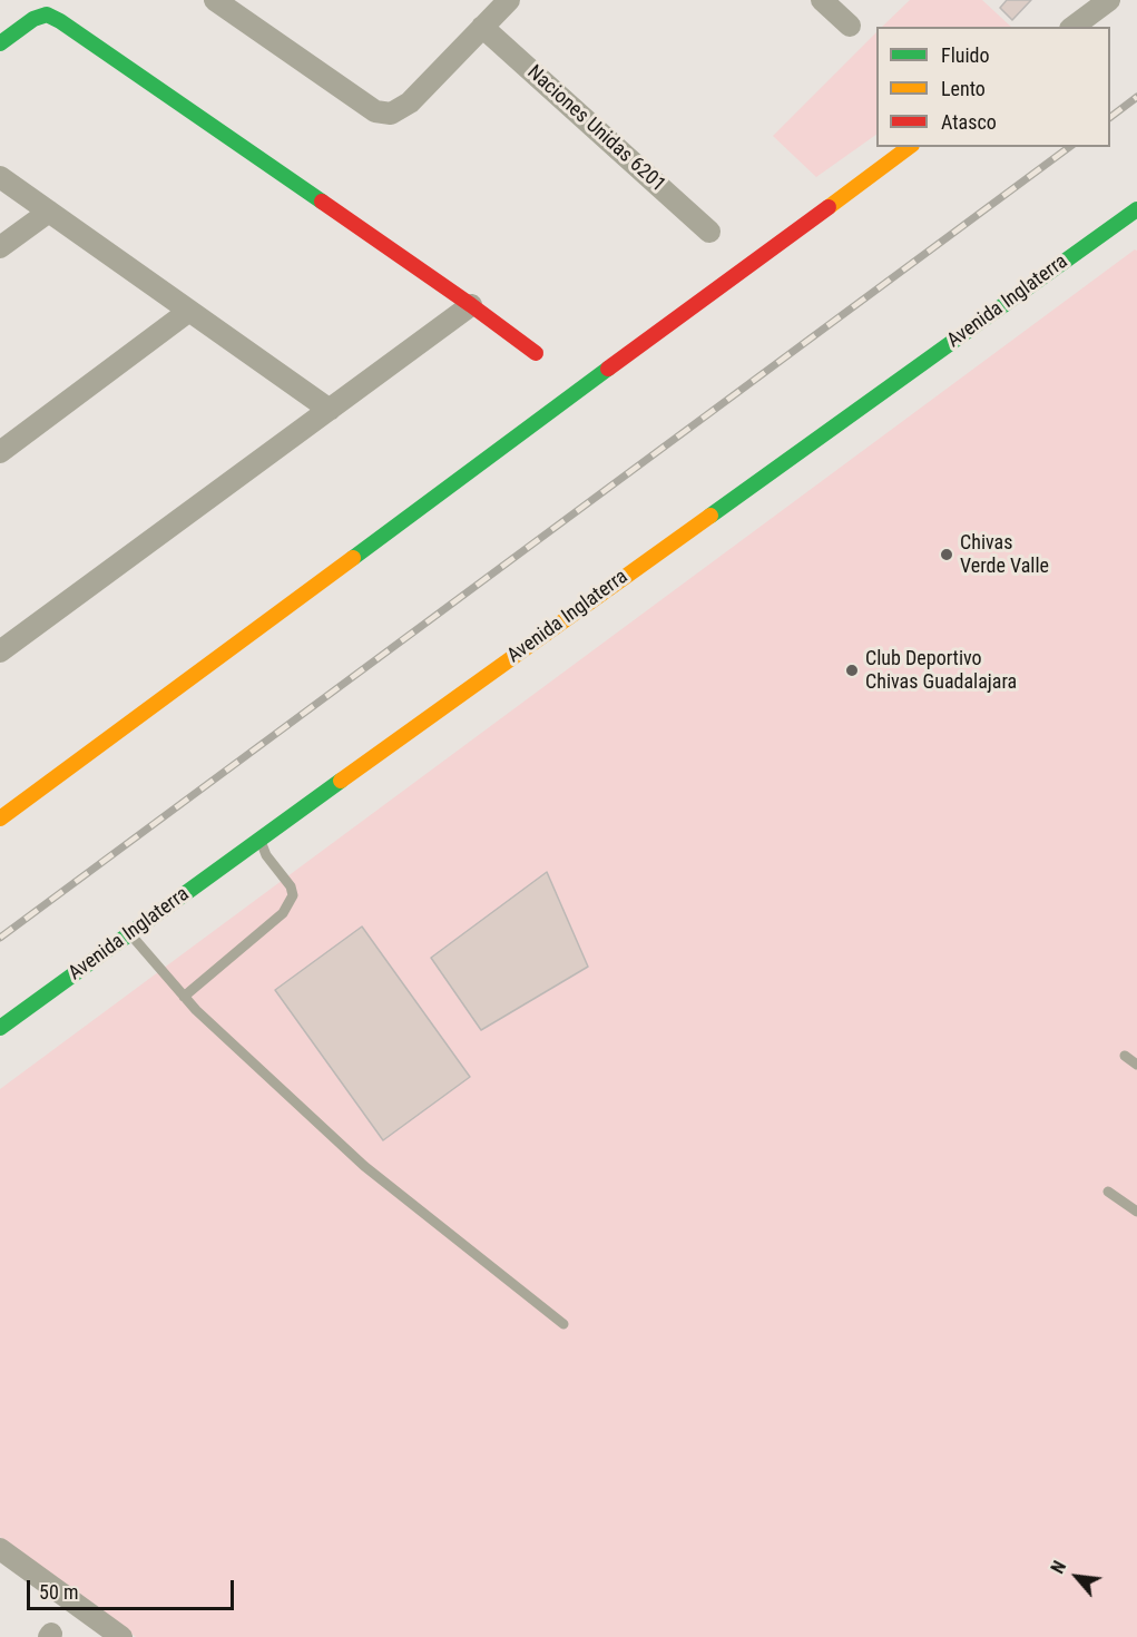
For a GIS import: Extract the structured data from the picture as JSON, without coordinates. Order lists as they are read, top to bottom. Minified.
{"streets":{"street":["Naciones Unidas 6201","Avenida Inglaterra"]},"places":["Chivas Verde Valle","Club Deportivo Chivas Guadalajara"],"legend":["Fluido","Lento","Atasco"],"scale_bar":"50 m","north":"top left"}
